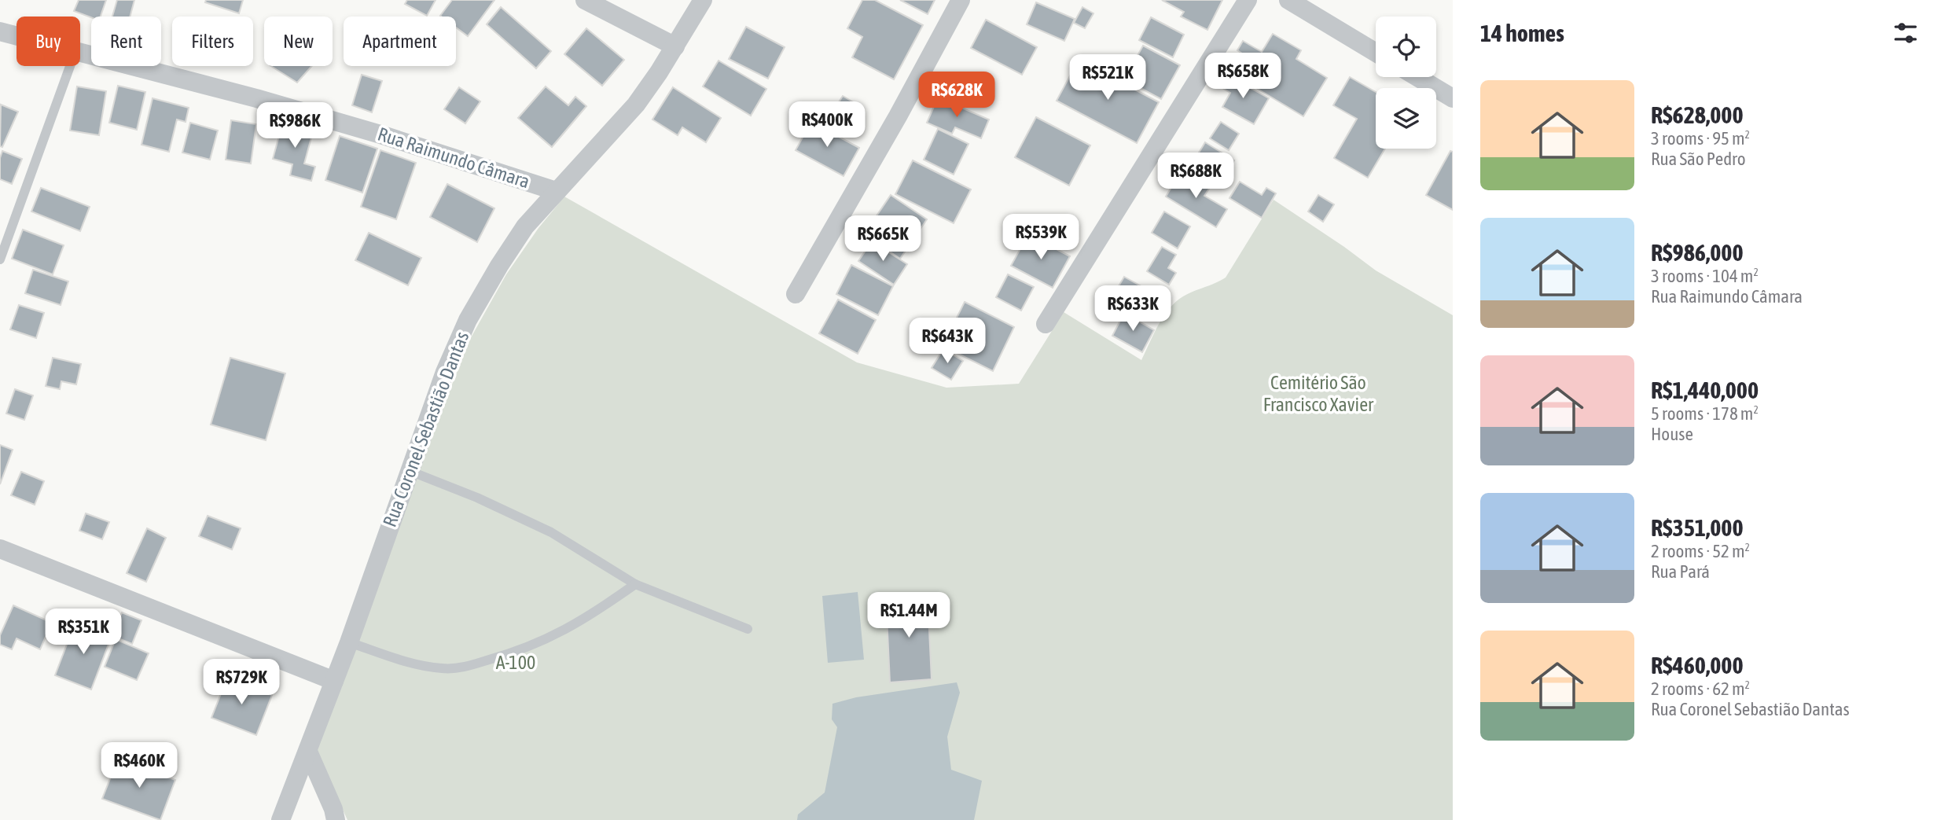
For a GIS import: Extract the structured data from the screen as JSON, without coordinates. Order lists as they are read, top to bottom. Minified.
{"streets":{"street":["Rua Raimundo Câmara","Rua Coronel Sebastião Dantas"]},"crossings":[["Rua Raimundo Câmara","Rua Coronel Sebastião Dantas"]],"parks":["Cemitério São Francisco Xavier","A-100"],"page":{"heading":"14 homes","chip":["Buy","Rent","Filters","New","Apartment"],"price":["R$658K","R$521K","R$628K","R$400K","R$986K","R$688K","R$539K","R$665K","R$633K","R$643K","R$1.44M","R$351K","R$729K","R$460K"],"list":[{"name":"R$628,000","note":"3 rooms · 95 m² · Rua São Pedro"},{"name":"R$986,000","note":"3 rooms · 104 m² · Rua Raimundo Câmara"},{"name":"R$1,440,000","note":"5 rooms · 178 m² · House"},{"name":"R$351,000","note":"2 rooms · 52 m² · Rua Pará"},{"name":"R$460,000","note":"2 rooms · 62 m² · Rua Coronel Sebastião Dantas"}]}}
